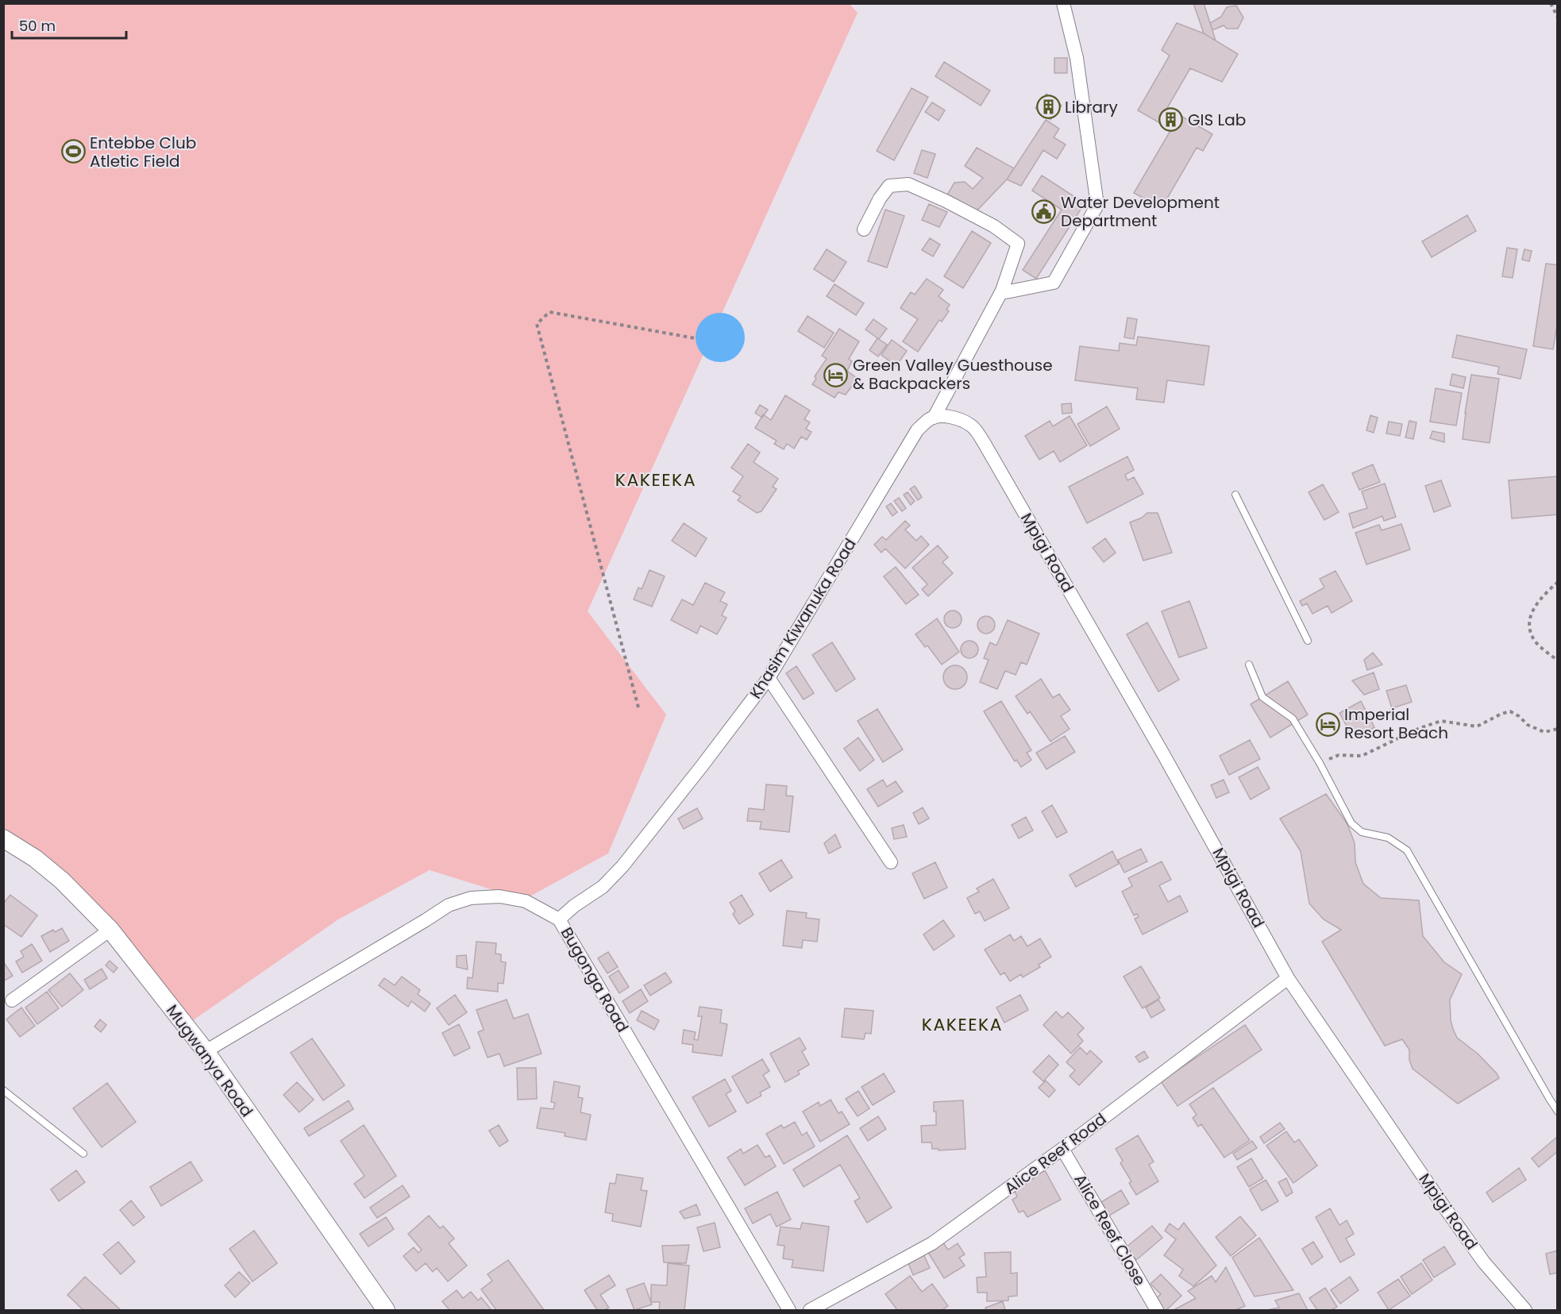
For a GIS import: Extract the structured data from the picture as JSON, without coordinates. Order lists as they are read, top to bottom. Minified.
{"streets":{"street":["Mpigi Road","Khasim Kiwanuka Road","Bugonga Road","Mugwanya Road","Alice Reef Road","Alice Reef Close"]},"crossings":[["Mpigi Road","Khasim Kiwanuka Road"],["Mpigi Road","Alice Reef Road"],["Khasim Kiwanuka Road","Bugonga Road"],["Bugonga Road","Mugwanya Road"],["Alice Reef Road","Alice Reef Close"]],"districts":["KAKEEKA","KAKEEKA"],"places":{"building":["Library","GIS Lab"],"sports":["Entebbe Club Atletic Field"],"public building":["Water Development Department"],"hotel":["Green Valley Guesthouse & Backpackers","Imperial Resort Beach"]},"scale_bar":"50 m"}
